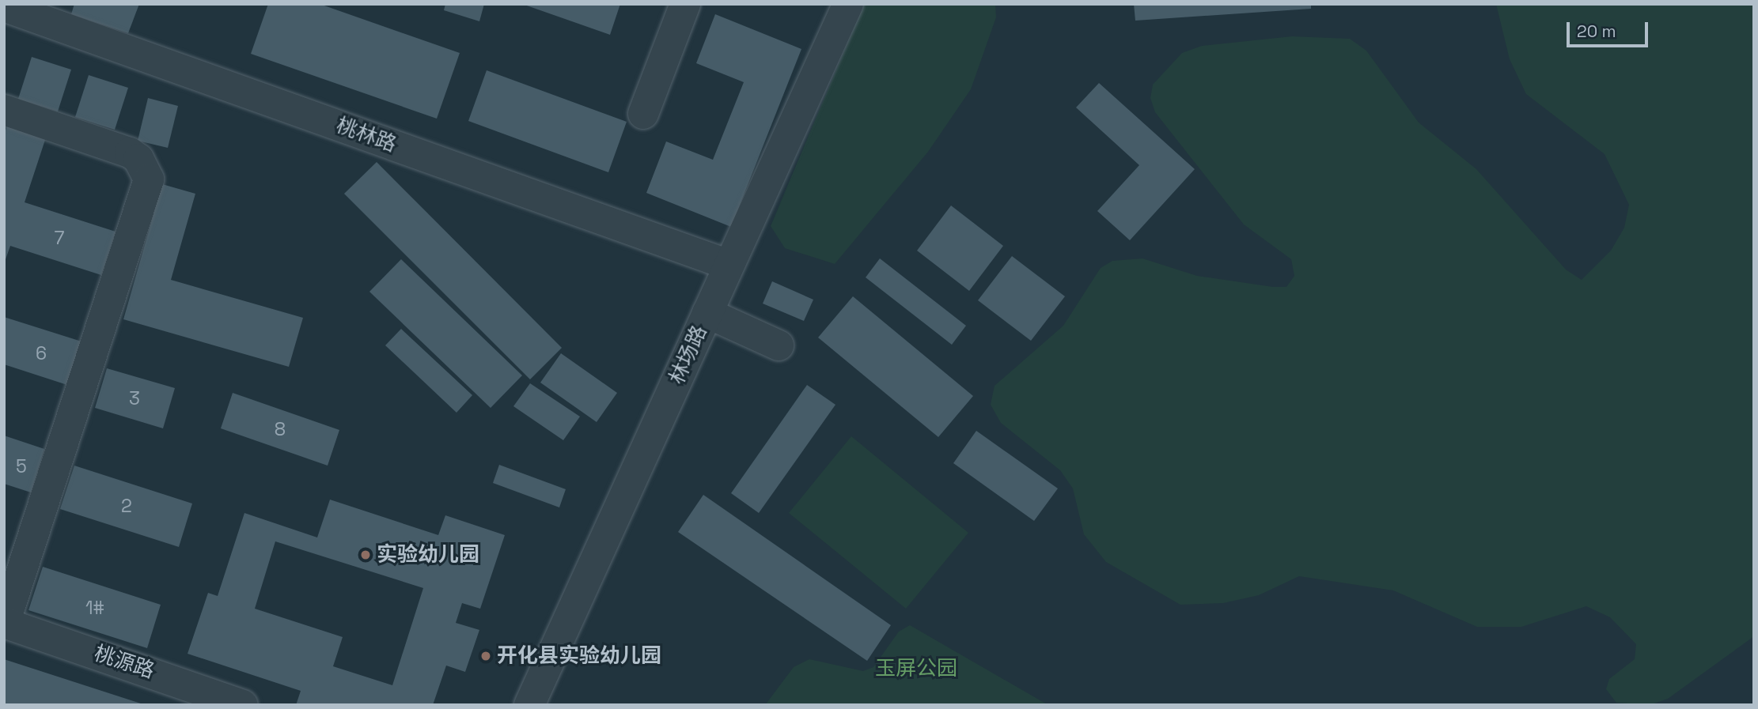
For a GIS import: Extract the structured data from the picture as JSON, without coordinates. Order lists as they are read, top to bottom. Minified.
{"streets":{"street":["桃林路","林场路","桃源路"]},"crossings":[["桃林路","林场路"]],"parks":["玉屏公园"],"places":["实验幼儿园","开化县实验幼儿园"],"house_numbers":["7","6","3","8","5","2","1#"],"scale_bar":"20 m"}
